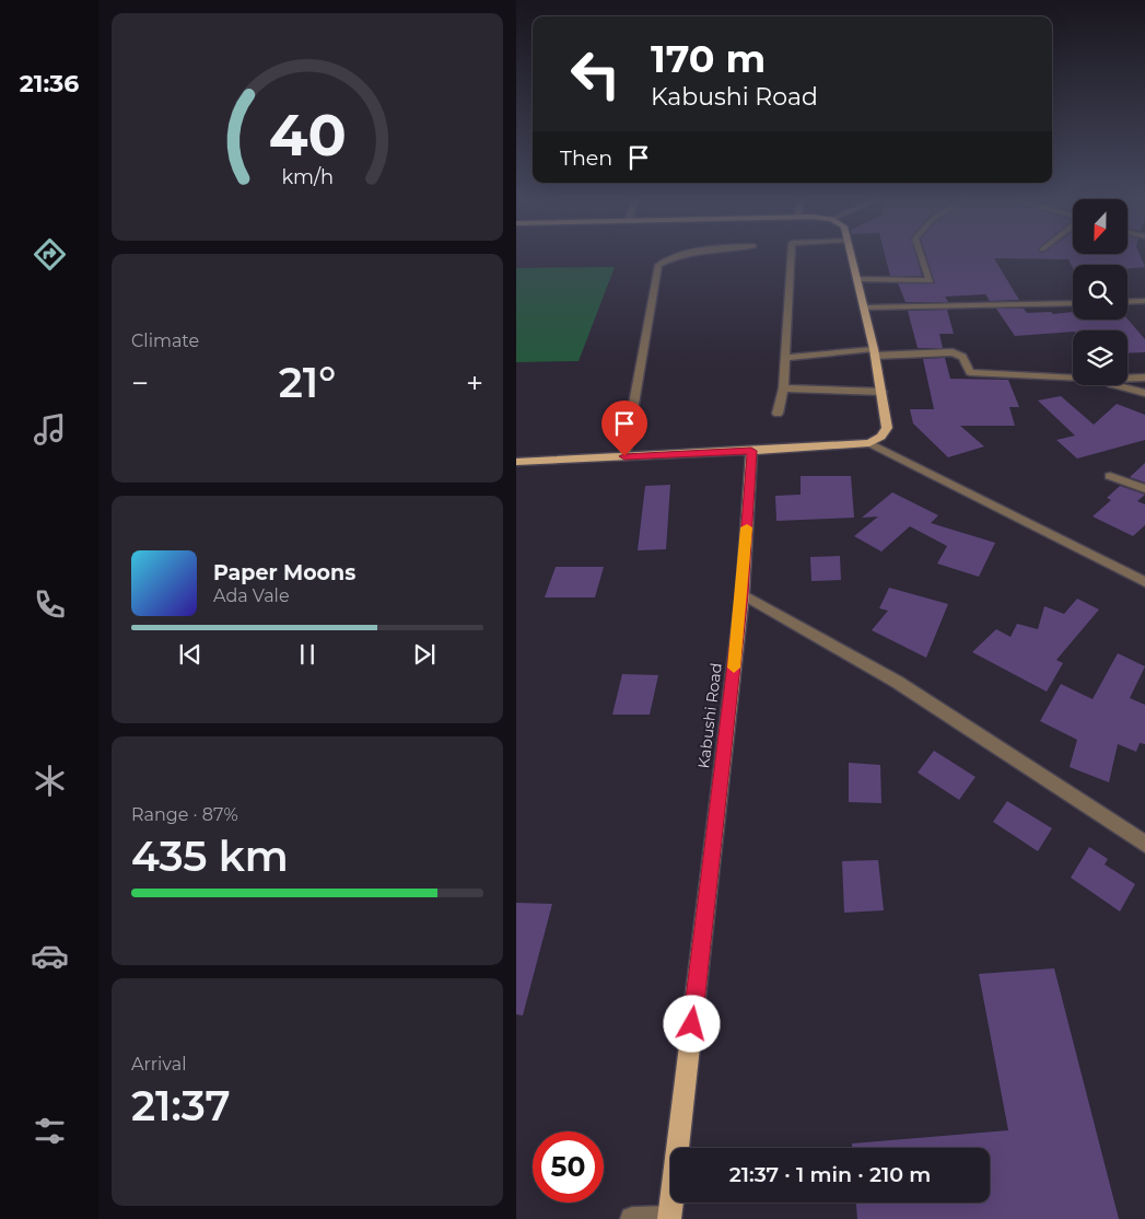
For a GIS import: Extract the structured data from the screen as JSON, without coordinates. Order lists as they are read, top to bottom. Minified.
{"streets":{"main road":["Kabushi Road"]},"north":"bottom","page":{"tabs":"21:36","turn":["170 m","Kabushi Road"],"then":"Then","tile":["Climate",["Range · 87%","435 km"],["Arrival","21:37"]],"heat":["−","21°","+"],"song":["Paper Moons","Ada Vale"],"limit":"50","trip":"21:37 · 1 min · 210 m","gauge":["40","km/h"]}}
